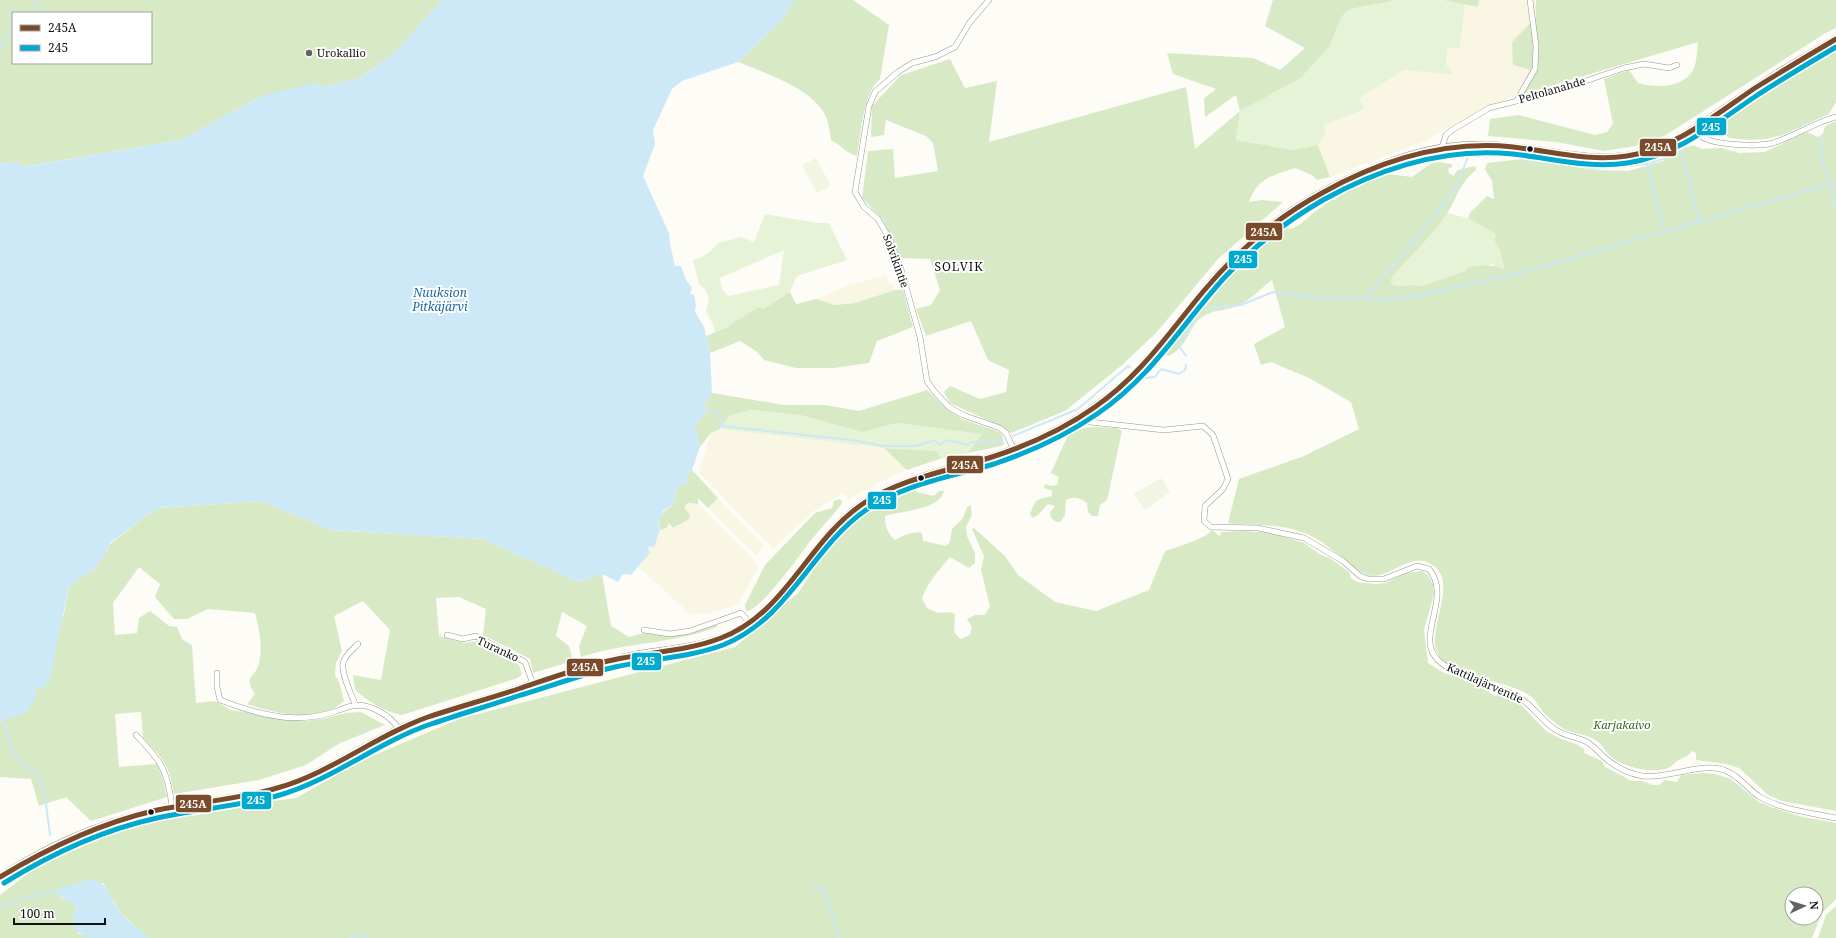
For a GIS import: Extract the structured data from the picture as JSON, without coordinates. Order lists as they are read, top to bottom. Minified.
{"streets":{"street":["Peltolanahde","Solvikintie","Turanko","Kattilajärventie"]},"districts":["SOLVIK"],"water":["Nuuksion Pitkäjärvi"],"parks":["Karjakaivo"],"places":["Urokallio"],"lines":["transit line 245A","transit line 245"],"legend":["245A","245"],"scale_bar":"100 m","north":"right"}
